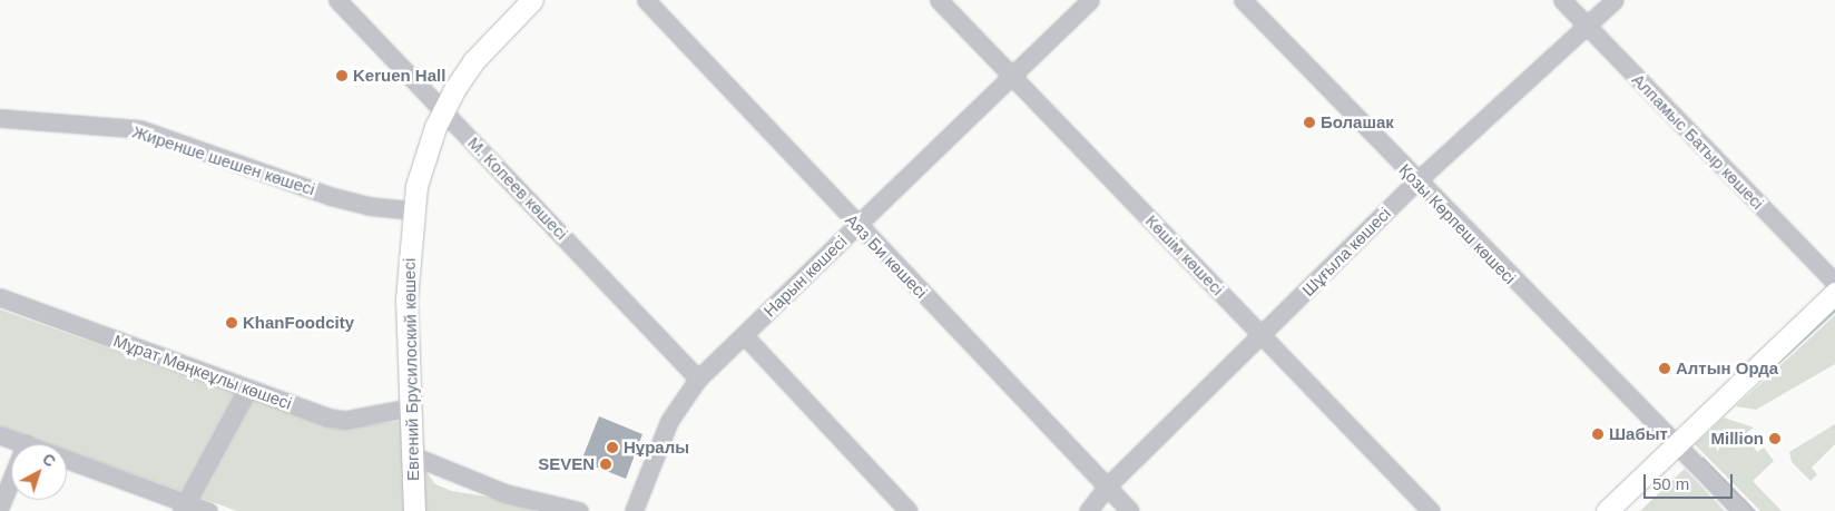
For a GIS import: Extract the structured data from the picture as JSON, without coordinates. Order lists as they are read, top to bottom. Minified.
{"streets":{"main road":["Евгений Брусилоский көшесі"],"street":["Алпамыс Батыр көшесі","Жиренше шешен көшесі","М. Копеев көшесі","Қозы Көрпеш көшесі","Шұғыла көшесі","Көшім көшесі","Аяз Би көшесі","Нарын көшесі","Мұрат Мөңкеұлы көшесі"]},"crossings":[["Алпамыс Батыр көшесі","Шұғыла көшесі"],["Жиренше шешен көшесі","Евгений Брусилоский көшесі"],["М. Копеев көшесі","Нарын көшесі"],["М. Копеев көшесі","Евгений Брусилоский көшесі"],["Қозы Көрпеш көшесі","Шұғыла көшесі"],["Шұғыла көшесі","Көшім көшесі"],["Шұғыла көшесі","Аяз Би көшесі"],["Көшім көшесі","Нарын көшесі"],["Аяз Би көшесі","Нарын көшесі"],["Евгений Брусилоский көшесі","Мұрат Мөңкеұлы көшесі"]],"places":["Keruen Hall","Болашак","KhanFoodcity","Алтын Орда","Шабыт","Million","Нұралы","SEVEN"],"scale_bar":"50 m","north":"top right"}
